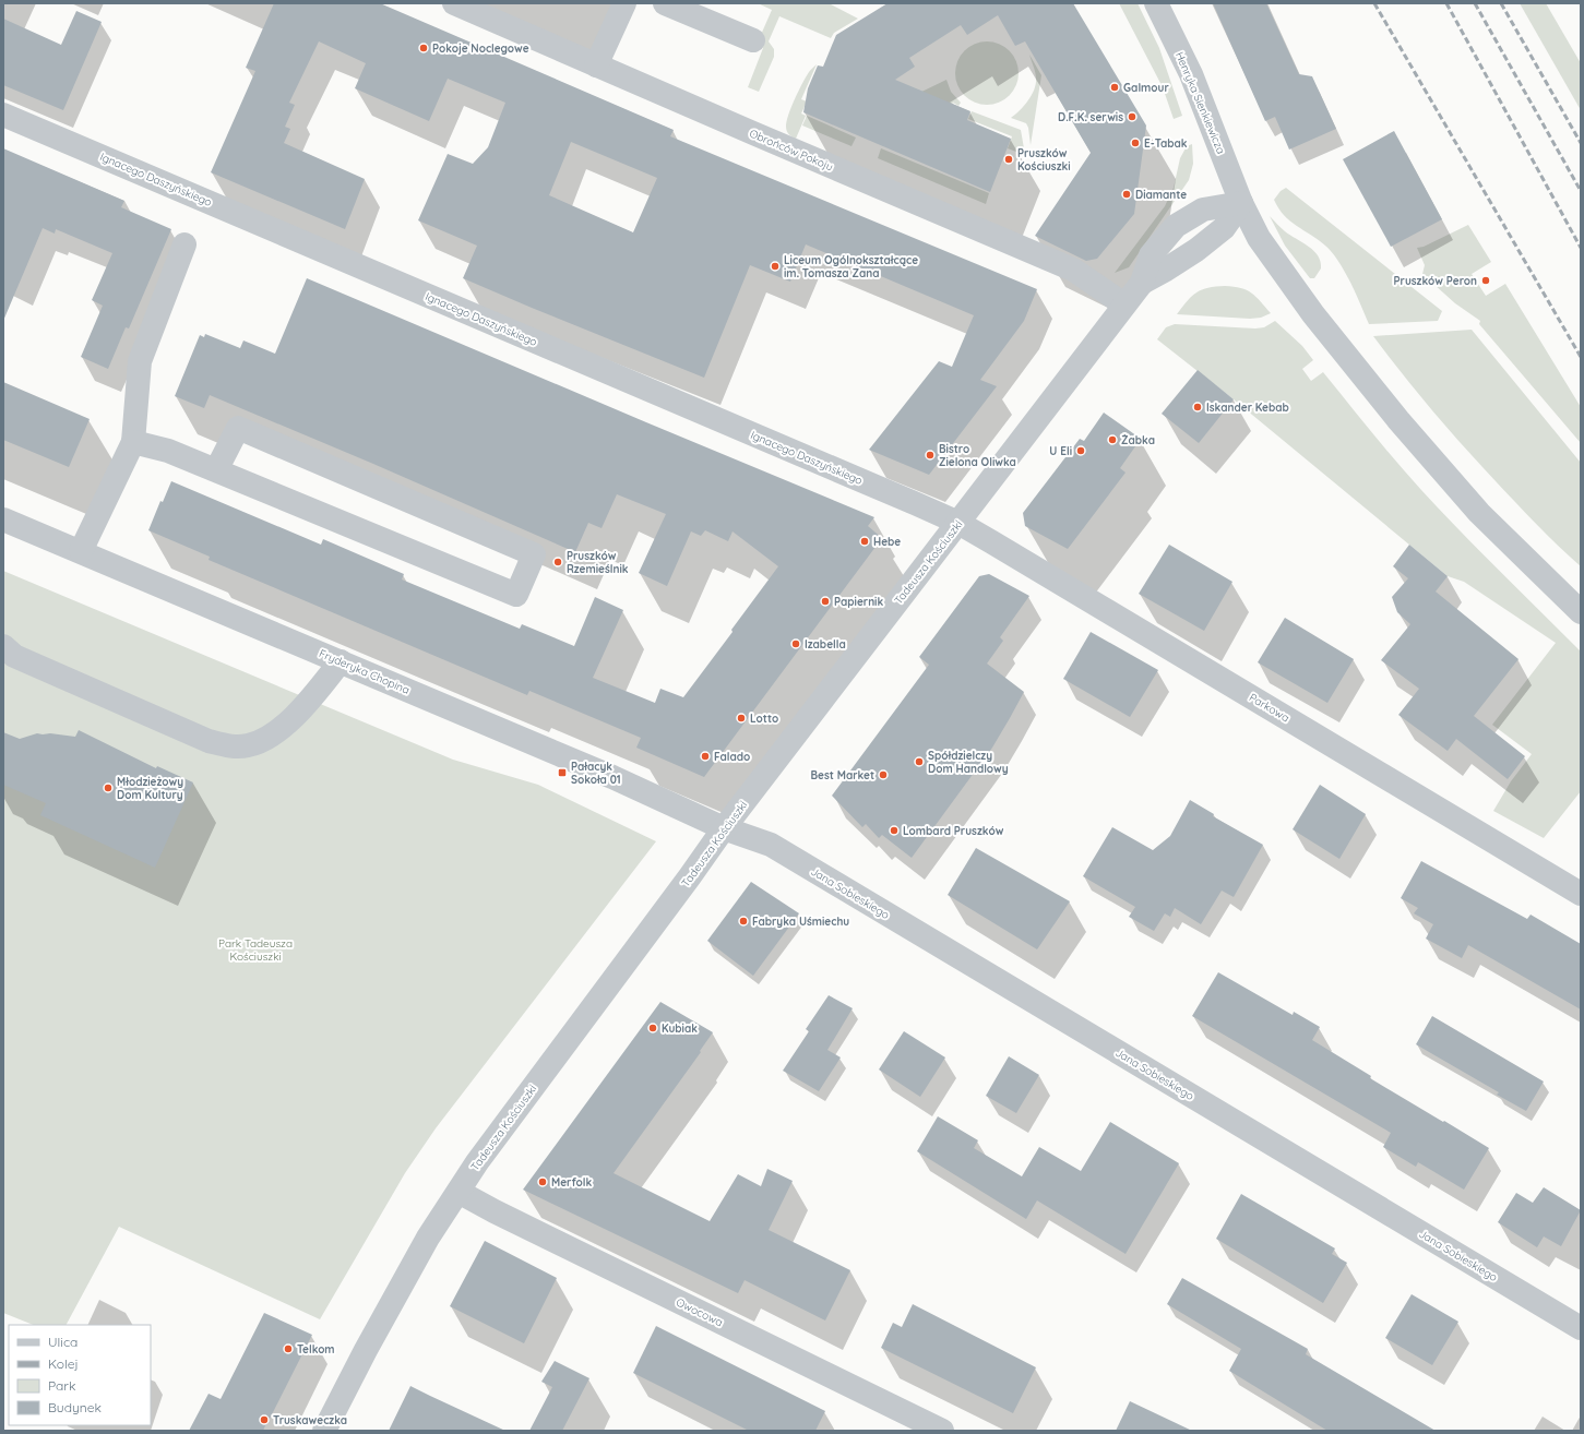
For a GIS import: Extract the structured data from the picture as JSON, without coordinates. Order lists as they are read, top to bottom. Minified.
{"streets":{"street":["Henryka Sienkiewicza","Obrońców Pokoju","Ignacego Daszyńskiego","Tadeusza Kościuszki","Fryderyka Chopina","Parkowa","Jana Sobieskiego","Owocowa"]},"crossings":[["Henryka Sienkiewicza","Tadeusza Kościuszki"],["Obrońców Pokoju","Tadeusza Kościuszki"],["Ignacego Daszyńskiego","Tadeusza Kościuszki"],["Ignacego Daszyńskiego","Parkowa"],["Tadeusza Kościuszki","Fryderyka Chopina"],["Tadeusza Kościuszki","Parkowa"],["Tadeusza Kościuszki","Jana Sobieskiego"],["Tadeusza Kościuszki","Owocowa"],["Fryderyka Chopina","Jana Sobieskiego"]],"parks":["Park Tadeusza Kościuszki"],"places":{"other":["Pokoje Noclegowe","Galmour","D.F.K. serwis","E-Tabak","Pruszków Kościuszki","Diamante","Liceum Ogólnokształcące im. Tomasza Zana","Pruszków Peron","Iskander Kebab","Żabka","U Eli","Bistro Zielona Oliwka","Hebe","Pruszków Rzemieślnik","Papiernik","Izabella","Lotto","Falado","Spółdzielczy Dom Handlowy","Best Market","Młodzieżowy Dom Kultury","Lombard Pruszków","Fabryka Uśmiechu","Kubiak","Merfolk","Telkom","Truskaweczka"],"transit":["Pałacyk Sokoła 01"]},"legend":["Ulica","Kolej","Park","Budynek"]}
